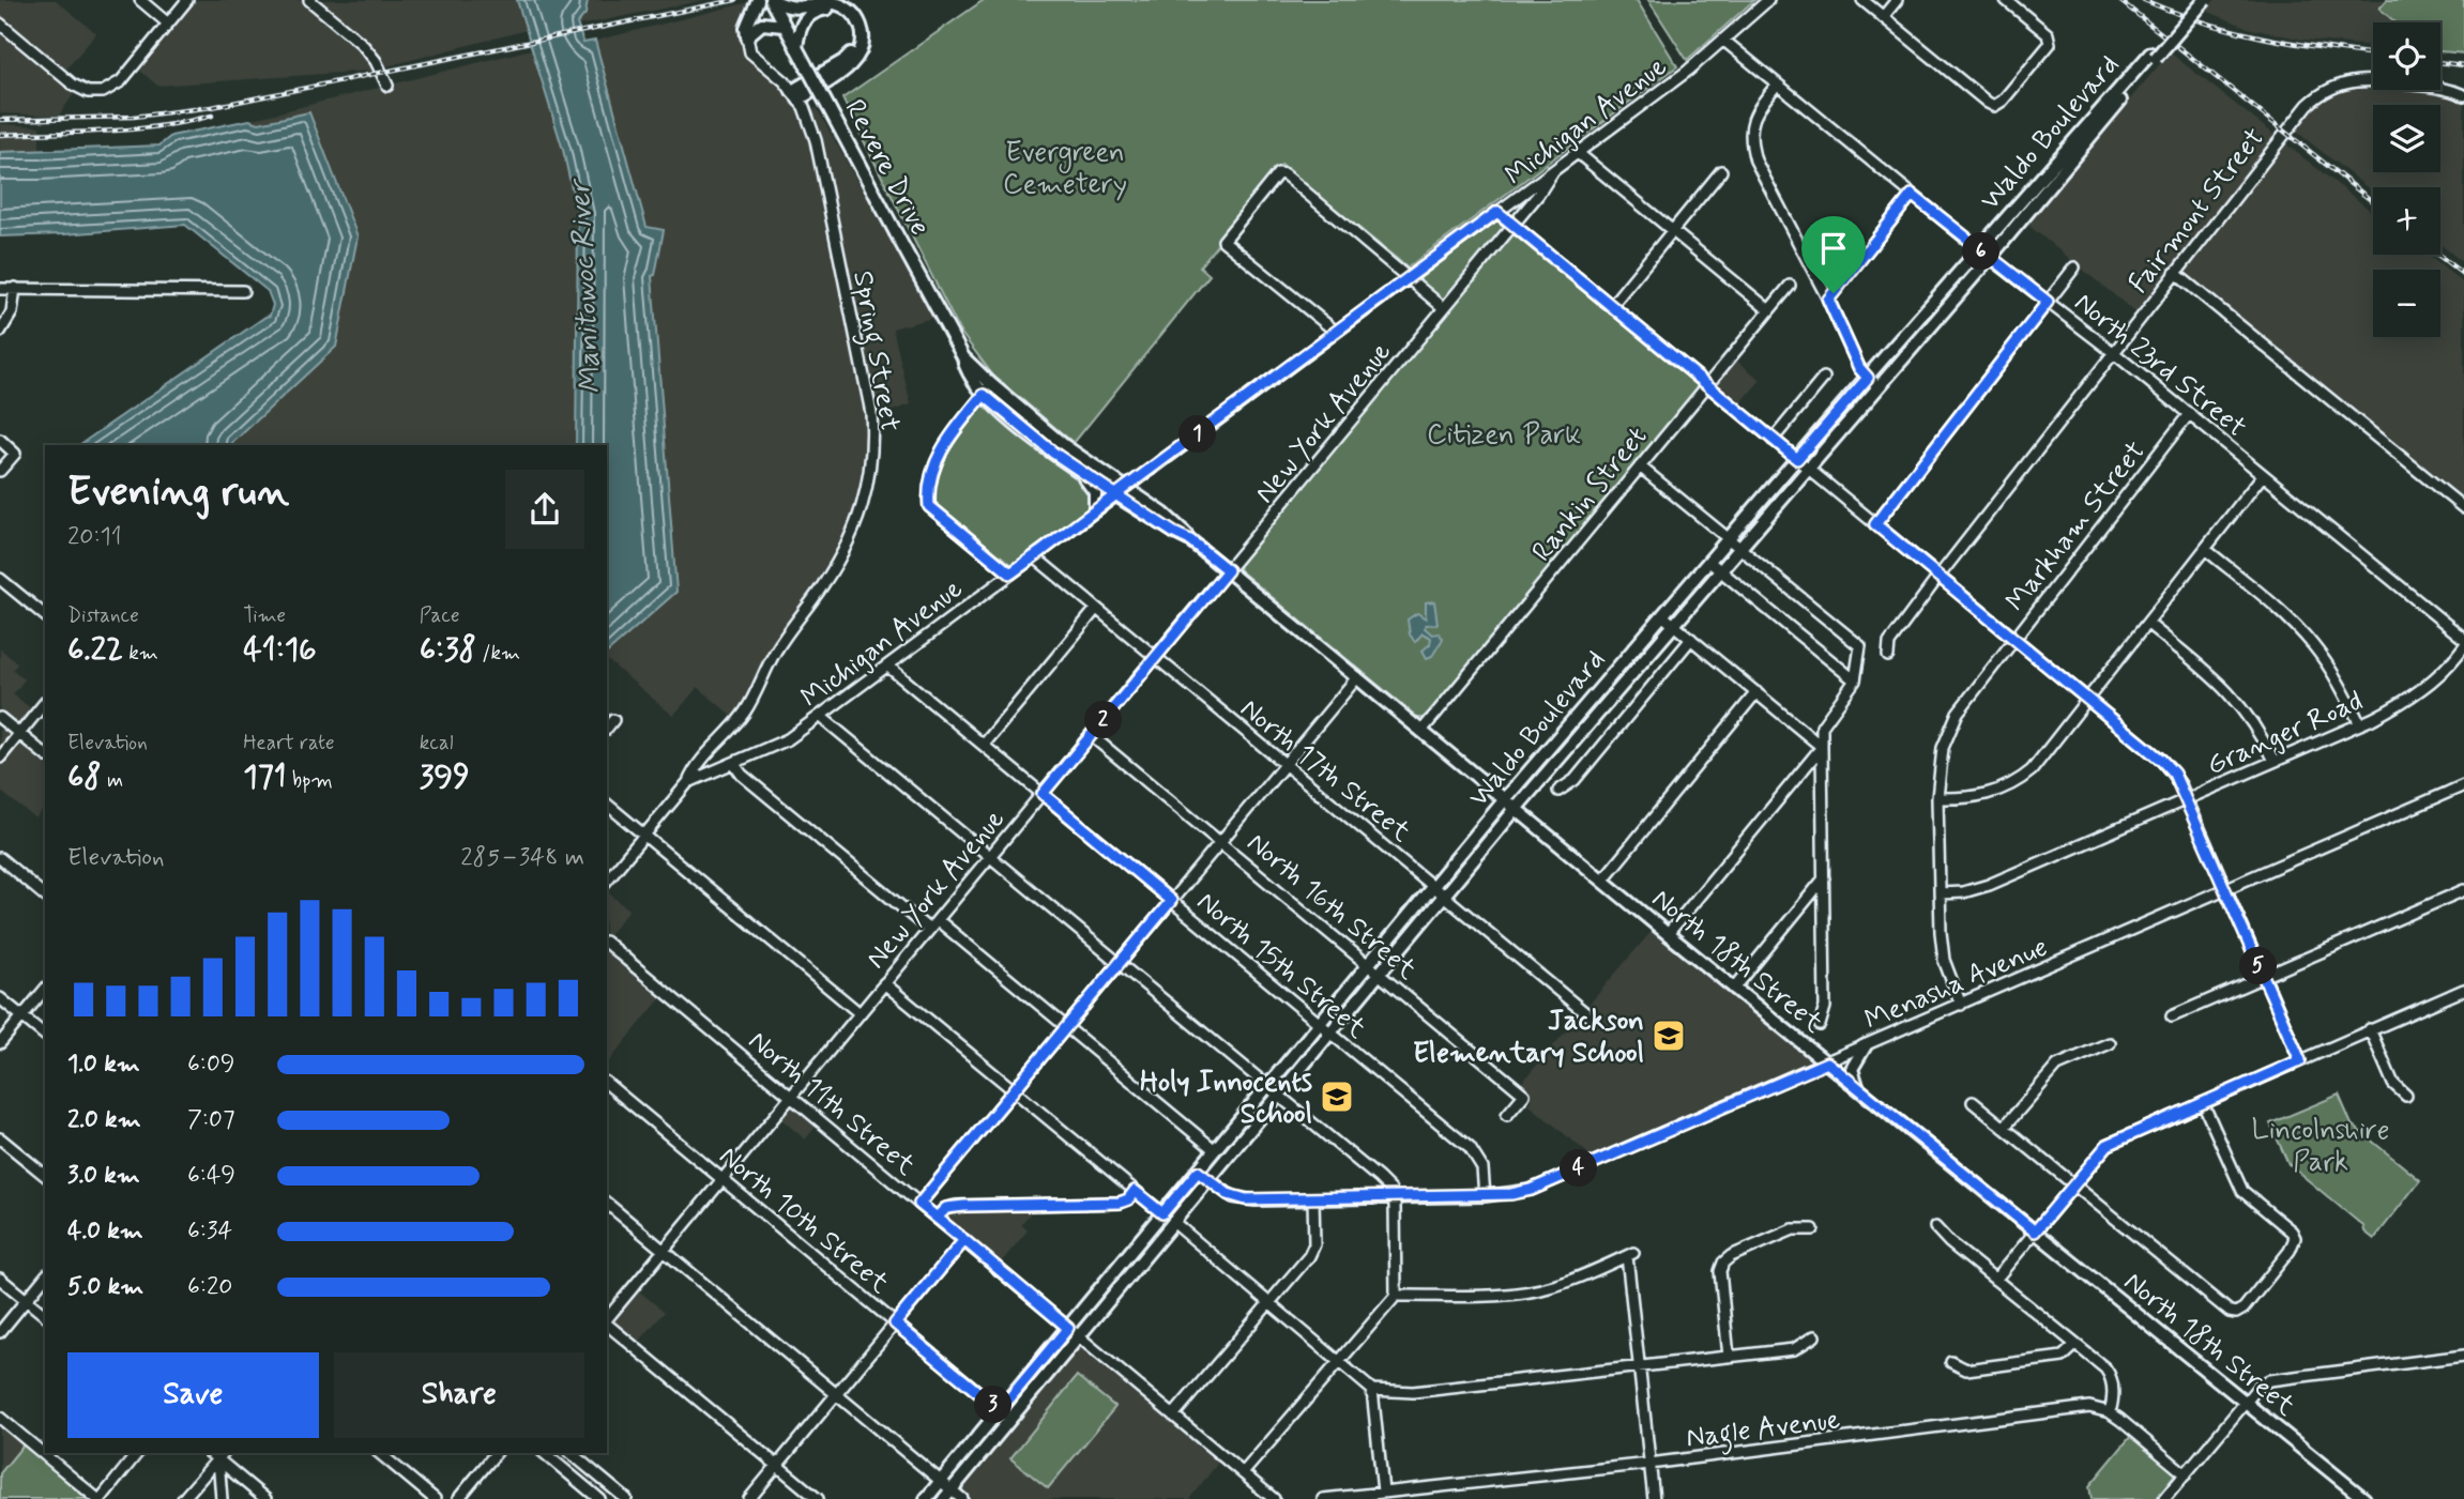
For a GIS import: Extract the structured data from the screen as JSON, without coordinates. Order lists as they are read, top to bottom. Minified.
{"streets":{"main road":["Waldo Boulevard","Revere Drive","North 18th Street"],"street":["Michigan Avenue","Fairmont Street","Spring Street","North 23rd Street","New York Avenue","Rankin Street","Markham Street","Granger Road","North 17th Street","North 16th Street","North 15th Street","Menasha Avenue","North 11th Street","North 10th Street","Nagle Avenue"]},"crossings":[["Michigan Avenue","Spring Street"],["Michigan Avenue","North 23rd Street"],["Michigan Avenue","New York Avenue"],["Michigan Avenue","North 17th Street"],["Michigan Avenue","North 18th Street"],["Michigan Avenue","North 15th Street"],["Waldo Boulevard","North 23rd Street"],["Waldo Boulevard","North 17th Street"],["Waldo Boulevard","North 16th Street"],["Waldo Boulevard","North 18th Street"],["Waldo Boulevard","North 15th Street"],["Waldo Boulevard","Menasha Avenue"],["Waldo Boulevard","North 11th Street"],["Waldo Boulevard","North 10th Street"],["Revere Drive","North 18th Street"],["Fairmont Street","North 23rd Street"],["North 23rd Street","Markham Street"],["New York Avenue","North 17th Street"],["New York Avenue","North 16th Street"],["New York Avenue","North 18th Street"],["New York Avenue","North 15th Street"],["New York Avenue","North 11th Street"],["New York Avenue","North 10th Street"],["Rankin Street","North 18th Street"],["Markham Street","Granger Road"],["Markham Street","Menasha Avenue"],["North 18th Street","Menasha Avenue"],["North 15th Street","Menasha Avenue"]],"water":["Manitowoc River"],"parks":["Evergreen Cemetery","Citizen Park","Lincolnshire Park"],"places":{"school or university":["Jackson Elementary School","Holy Innocents School"]},"page":{"map_buttons":["+","−"],"pins":["6","1","2","5","4","3"],"heading":["Evening run","20:11"],"stats":[["Distance","6.22 km"],["Time","41:16"],["Pace","6:38 /km"],["Elevation","68 m"],["Heart rate","171 bpm"],["kcal","399"]],"chart":["Elevation","285–348 m"],"list":[{"name":"1.0 km","note":"6:09"},{"name":"2.0 km","note":"7:07"},{"name":"3.0 km","note":"6:49"},{"name":"4.0 km","note":"6:34"},{"name":"5.0 km","note":"6:20"}],"buttons":["Save","Share"]}}
